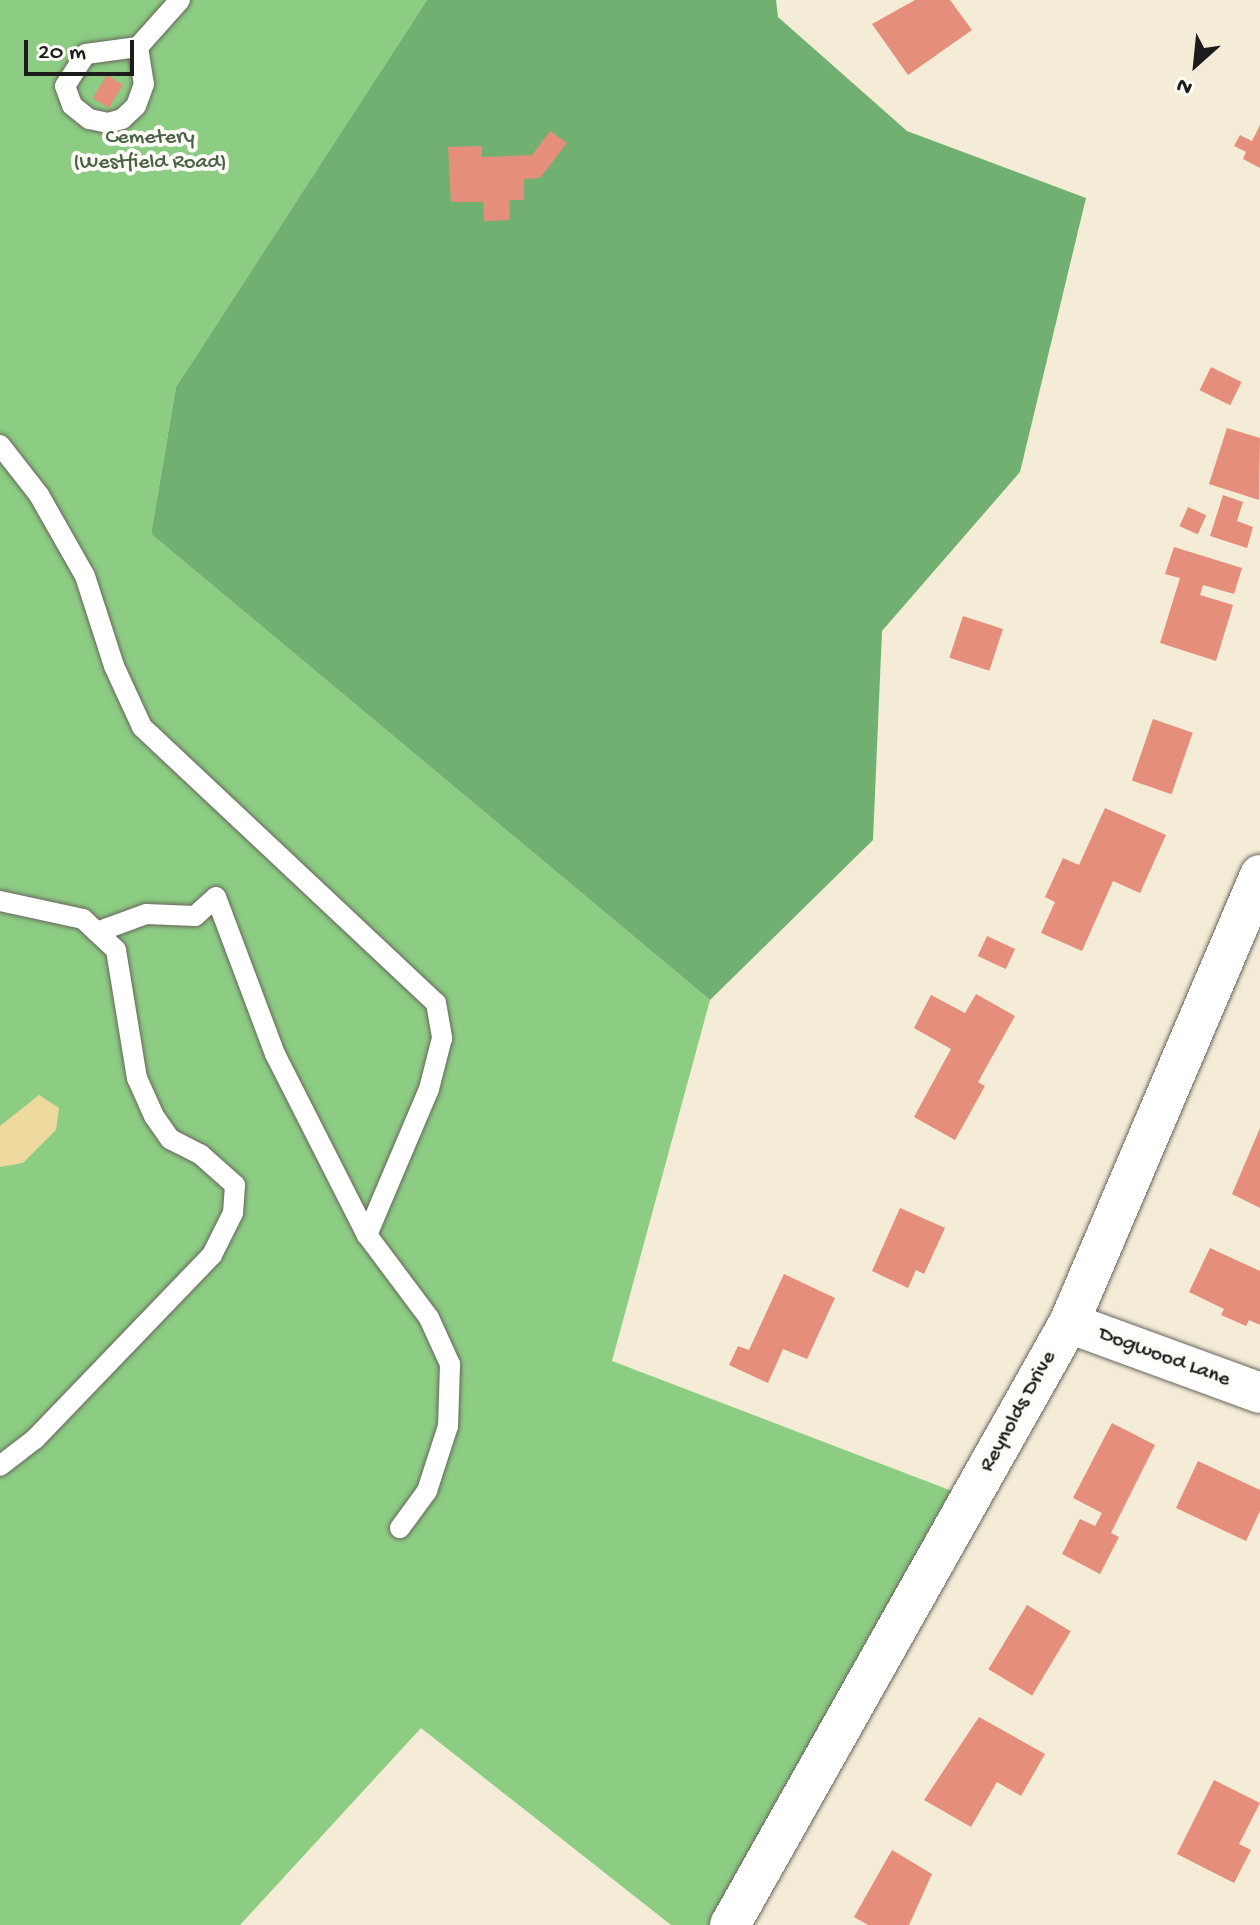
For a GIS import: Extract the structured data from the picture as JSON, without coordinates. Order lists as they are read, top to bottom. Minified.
{"streets":{"street":["Dogwood Lane","Reynolds Drive"]},"crossings":[["Dogwood Lane","Reynolds Drive"]],"parks":["Cemetery (Westfield Road)"],"scale_bar":"20 m","north":"bottom left"}
